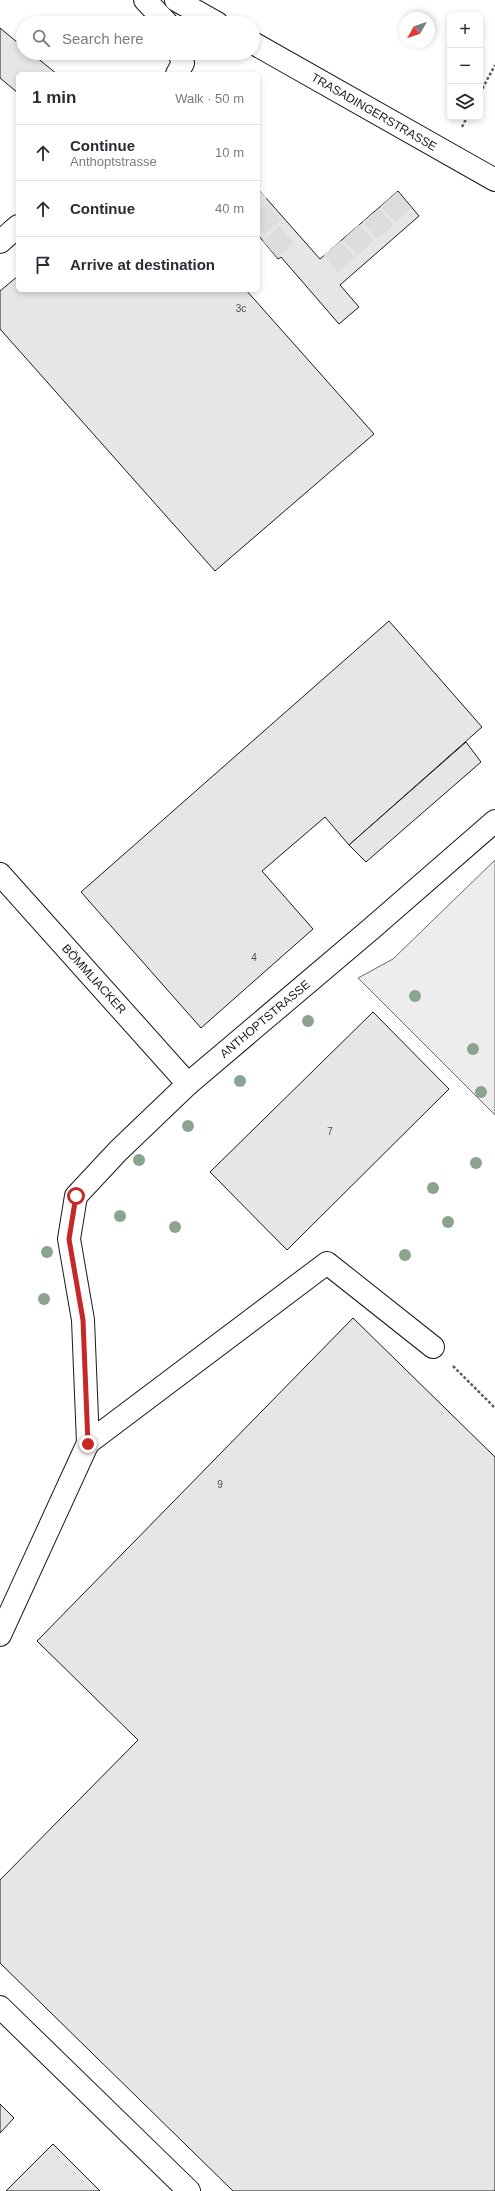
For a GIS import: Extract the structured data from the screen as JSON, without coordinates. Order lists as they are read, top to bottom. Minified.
{"streets":{"street":["TRASADINGERSTRASSE","BÖMMLIACKER","ANTHOPTSTRASSE"]},"crossings":[["BÖMMLIACKER","ANTHOPTSTRASSE"]],"house_numbers":["3c","4","7","9"],"north":"bottom left","page":{"map_buttons":["+","−"],"search":"Search here","heading":["1 min","Walk · 50 m"],"list":[["Continue","Anthoptstrasse","10 m"],["Continue","40 m"],"Arrive at destination"]}}
